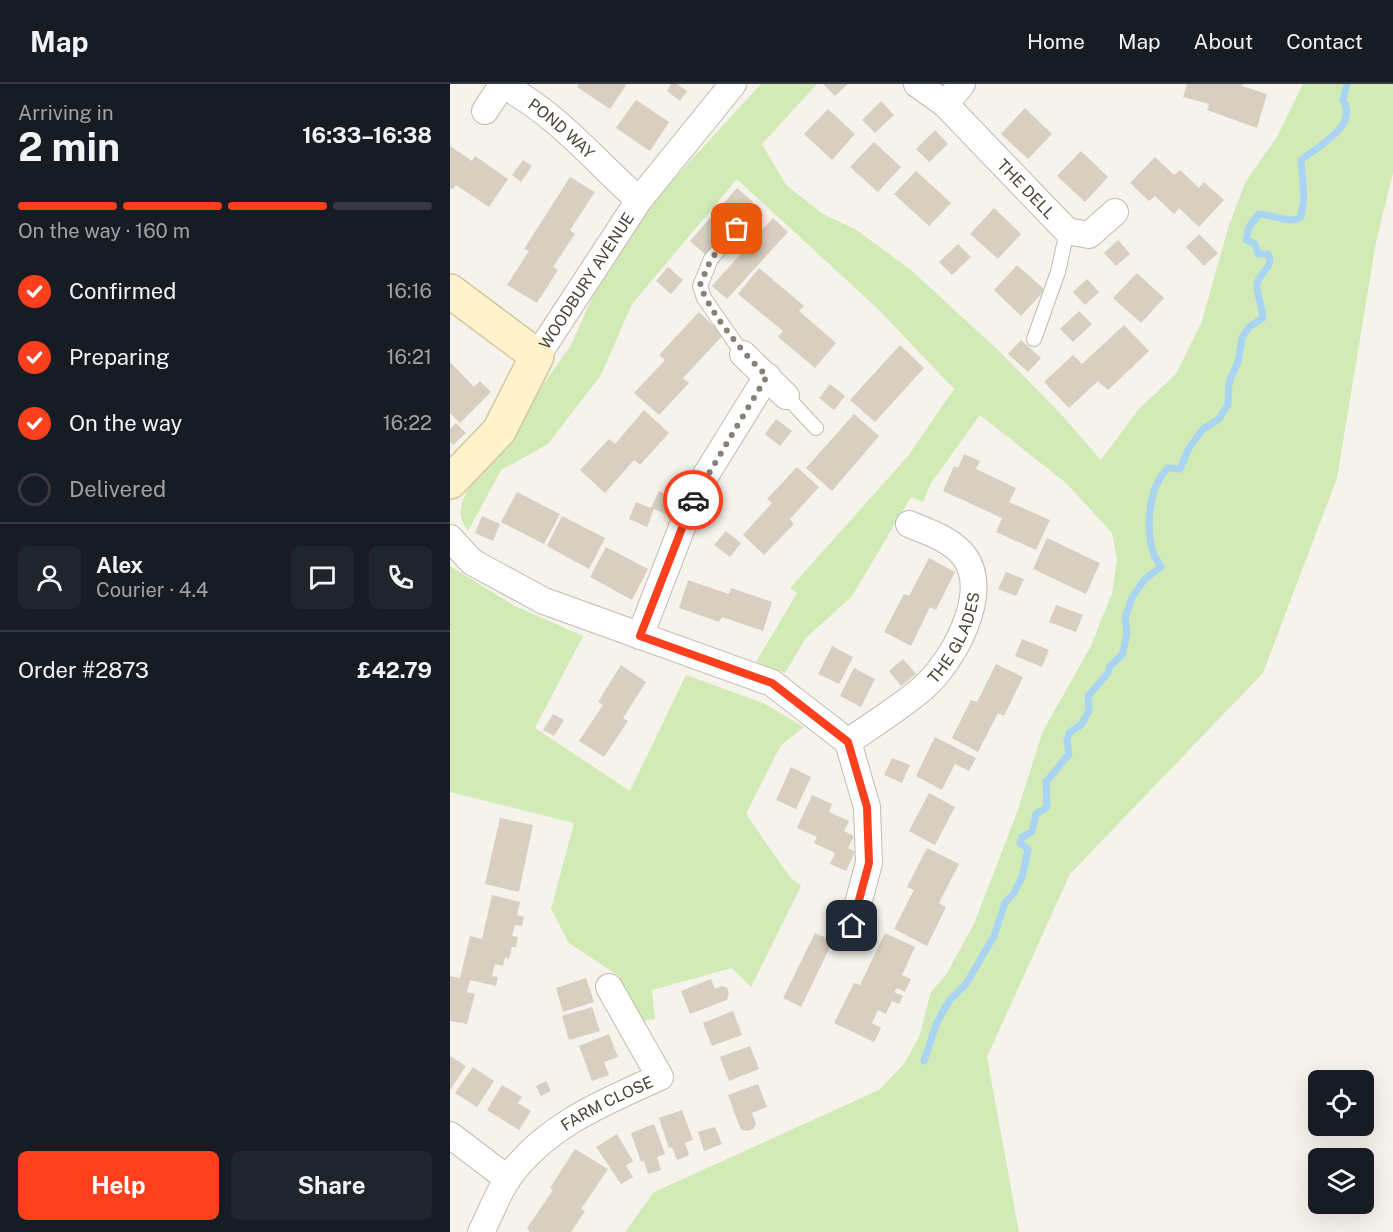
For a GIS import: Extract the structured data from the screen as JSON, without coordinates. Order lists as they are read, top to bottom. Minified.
{"streets":{"street":["POND WAY","THE DELL","WOODBURY AVENUE","THE GLADES","FARM CLOSE"]},"crossings":[["POND WAY","WOODBURY AVENUE"]],"page":{"header":"Map","nav":["Home","Map","About","Contact"],"heading":["2 min","Arriving in","16:33–16:38"],"panel":["Alex","Courier · 4.4","Order #2873","£42.79"],"bar":"On the way · 160 m","list":[["Confirmed","16:16"],["Preparing","16:21"],["On the way","16:22"],"Delivered"],"buttons":["Help","Share"]}}
